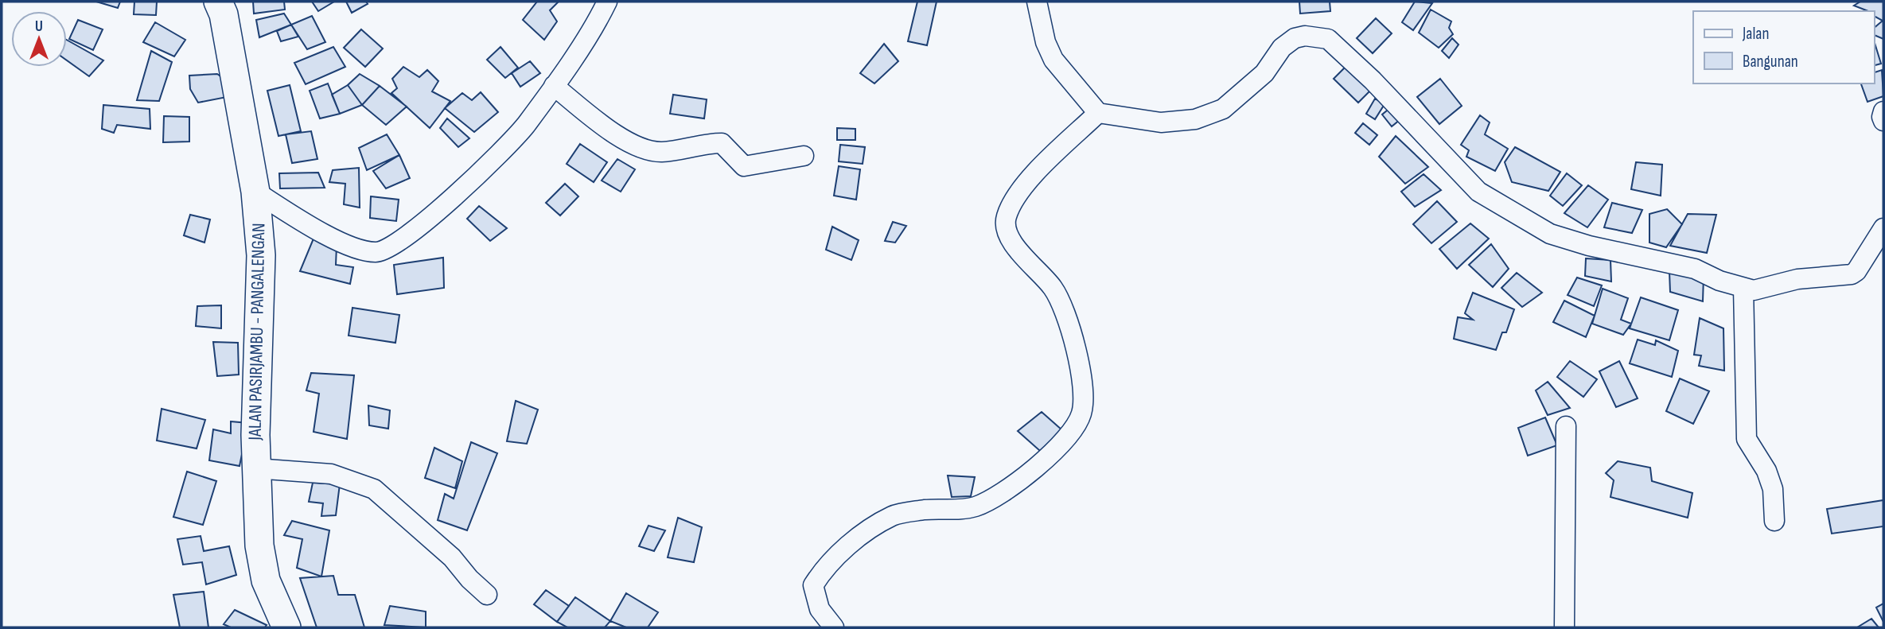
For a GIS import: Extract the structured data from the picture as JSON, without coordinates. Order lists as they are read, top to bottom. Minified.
{"streets":{"main road":["JALAN PASIRJAMBU - PANGALENGAN"]},"legend":["Jalan","Bangunan"],"north":"top"}
